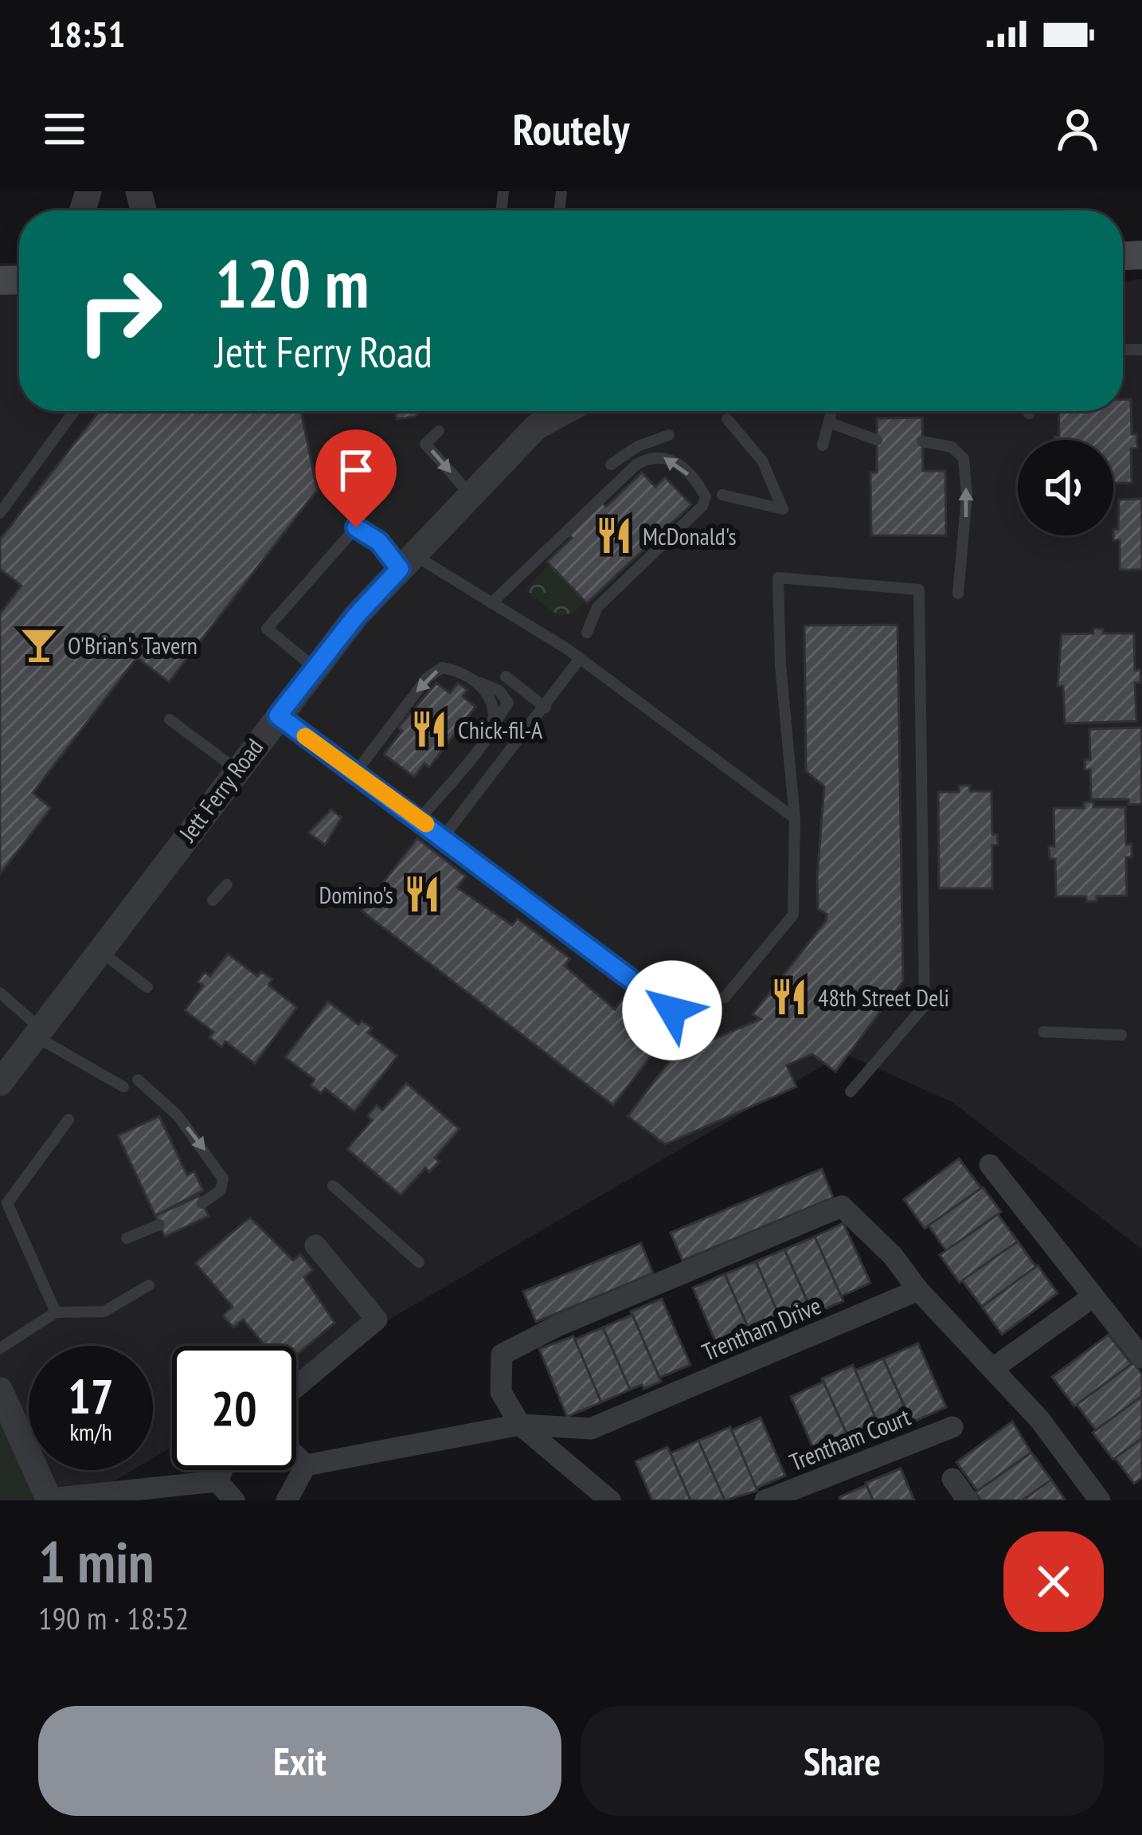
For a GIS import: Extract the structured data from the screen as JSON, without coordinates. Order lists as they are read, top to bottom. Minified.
{"streets":{"street":["Jett Ferry Road","Trentham Drive","Trentham Court"]},"places":{"restaurant":["McDonald's","Chick-fil-A","Domino's","48th Street Deli"],"bar":["O'Brian's Tavern"]},"page":{"status":"18:51","header":"Routely","turn":["120 m","Jett Ferry Road"],"speed":"17 km/h","limit":"20","heading":["1 min","190 m · 18:52"],"buttons":["Exit","Share"]}}
